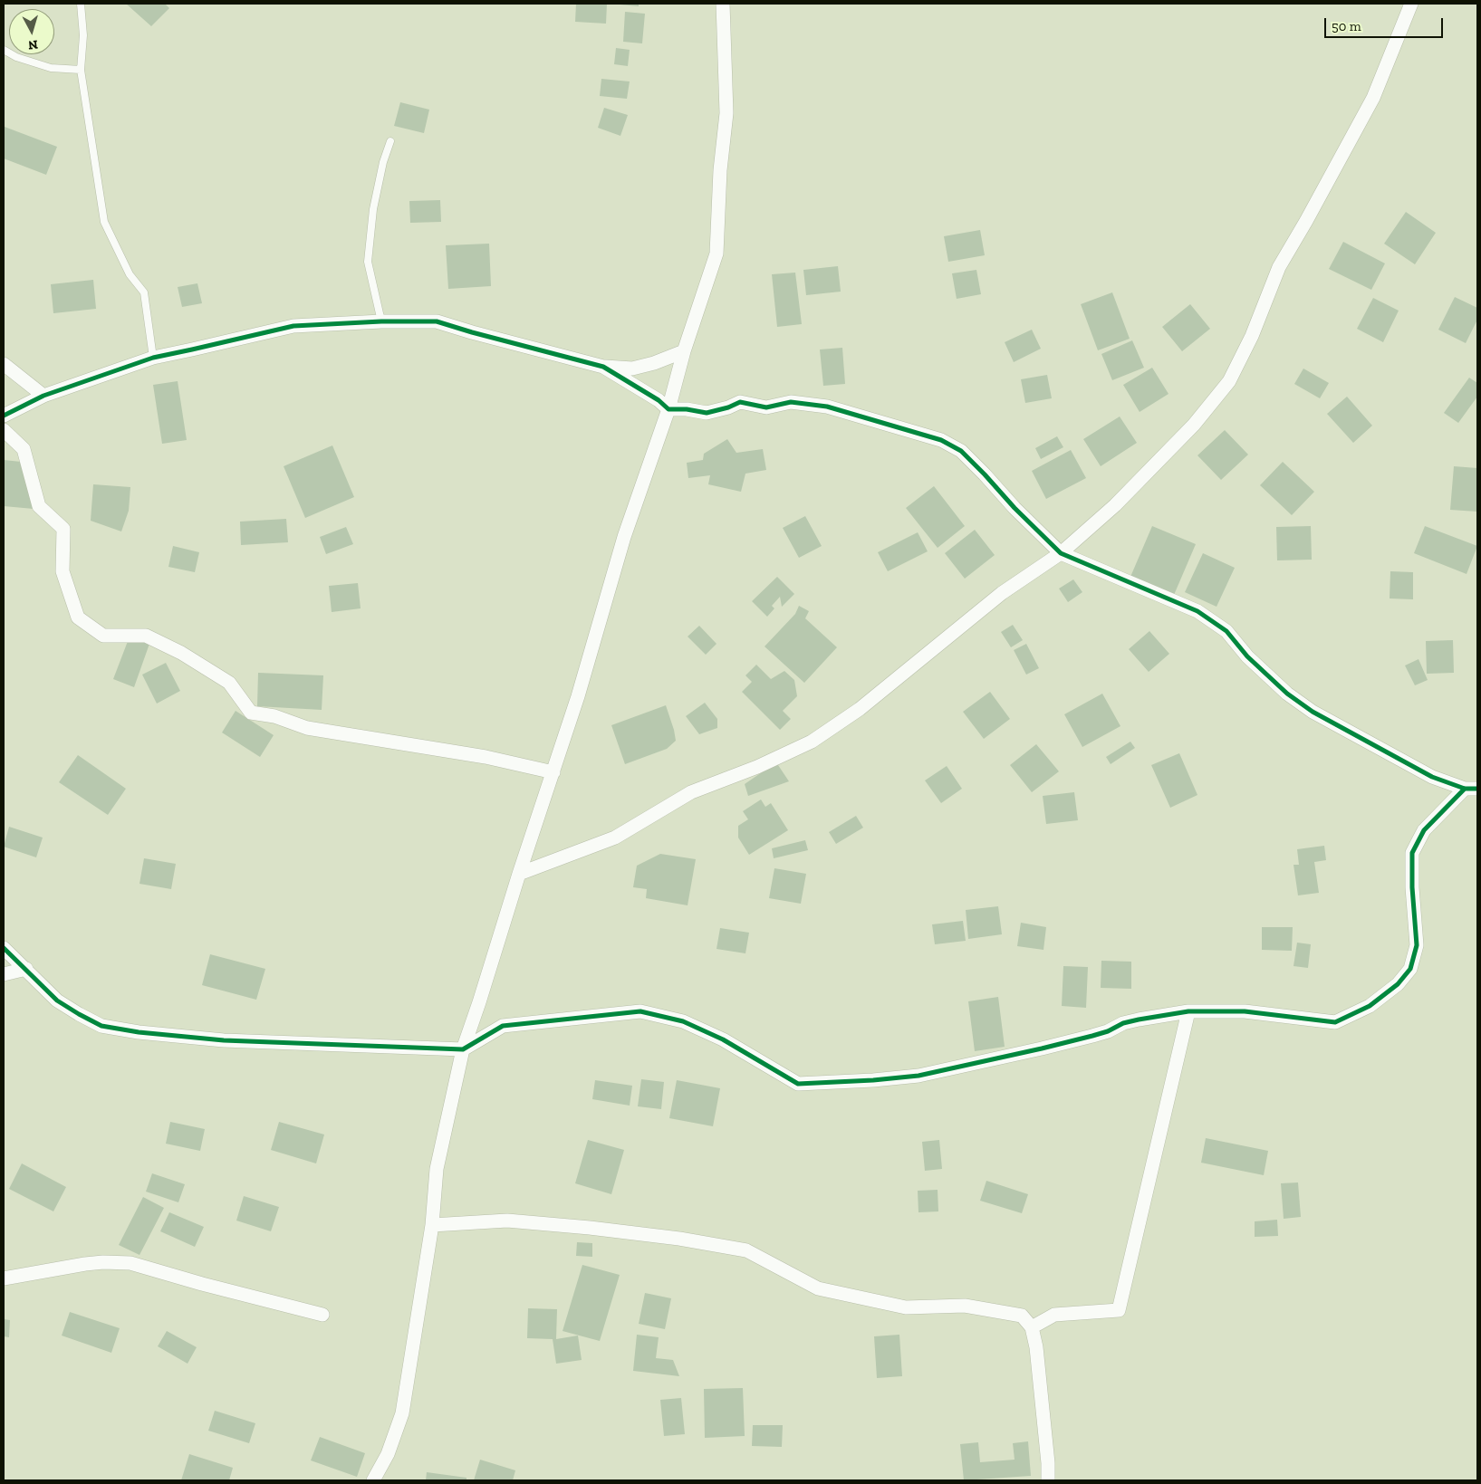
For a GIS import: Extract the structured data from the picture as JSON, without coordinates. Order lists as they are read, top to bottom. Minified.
{"scale_bar":"50 m","north":"bottom"}
